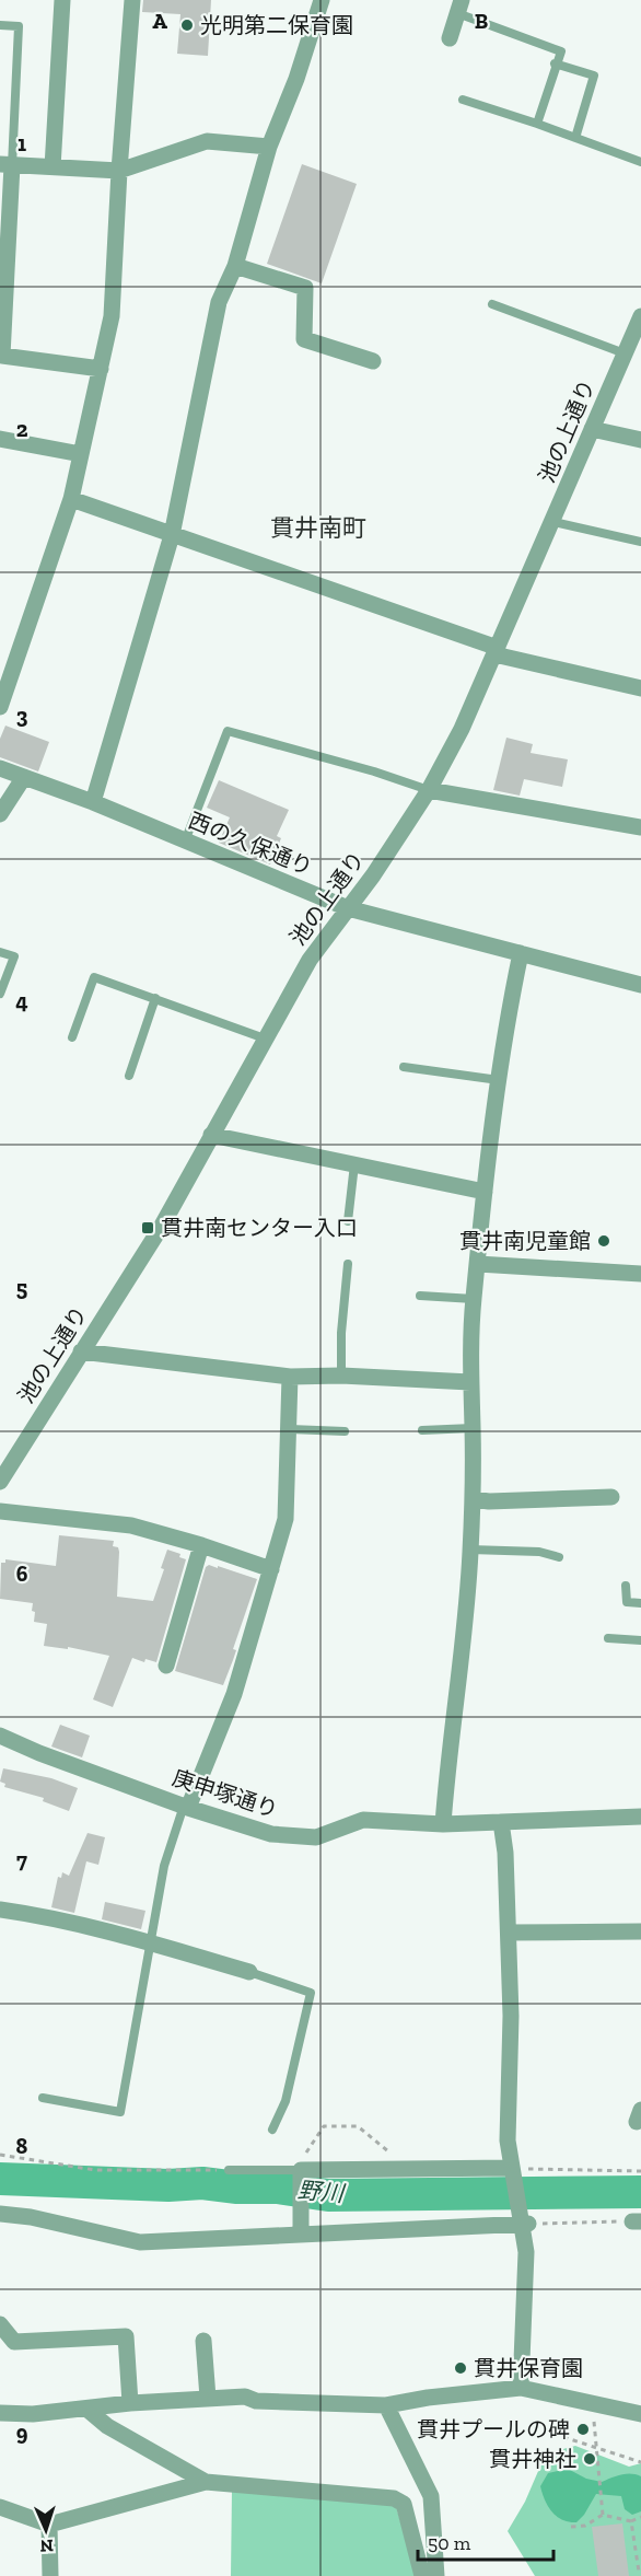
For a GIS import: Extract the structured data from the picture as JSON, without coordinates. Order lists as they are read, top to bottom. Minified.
{"streets":{"street":["池の上通り","西の久保通り","庚申塚通り"]},"crossings":[["池の上通り","西の久保通り"]],"districts":["貫井南町"],"water":["野川"],"places":{"other":["光明第二保育園","貫井南児童館","貫井保育園","貫井プールの碑","貫井神社"],"transit":["貫井南センター入口"]},"scale_bar":"50 m","north":"bottom","grid":{"columns":["A","B"],"rows":["1","2","3","4","5","6","7","8","9"]}}
